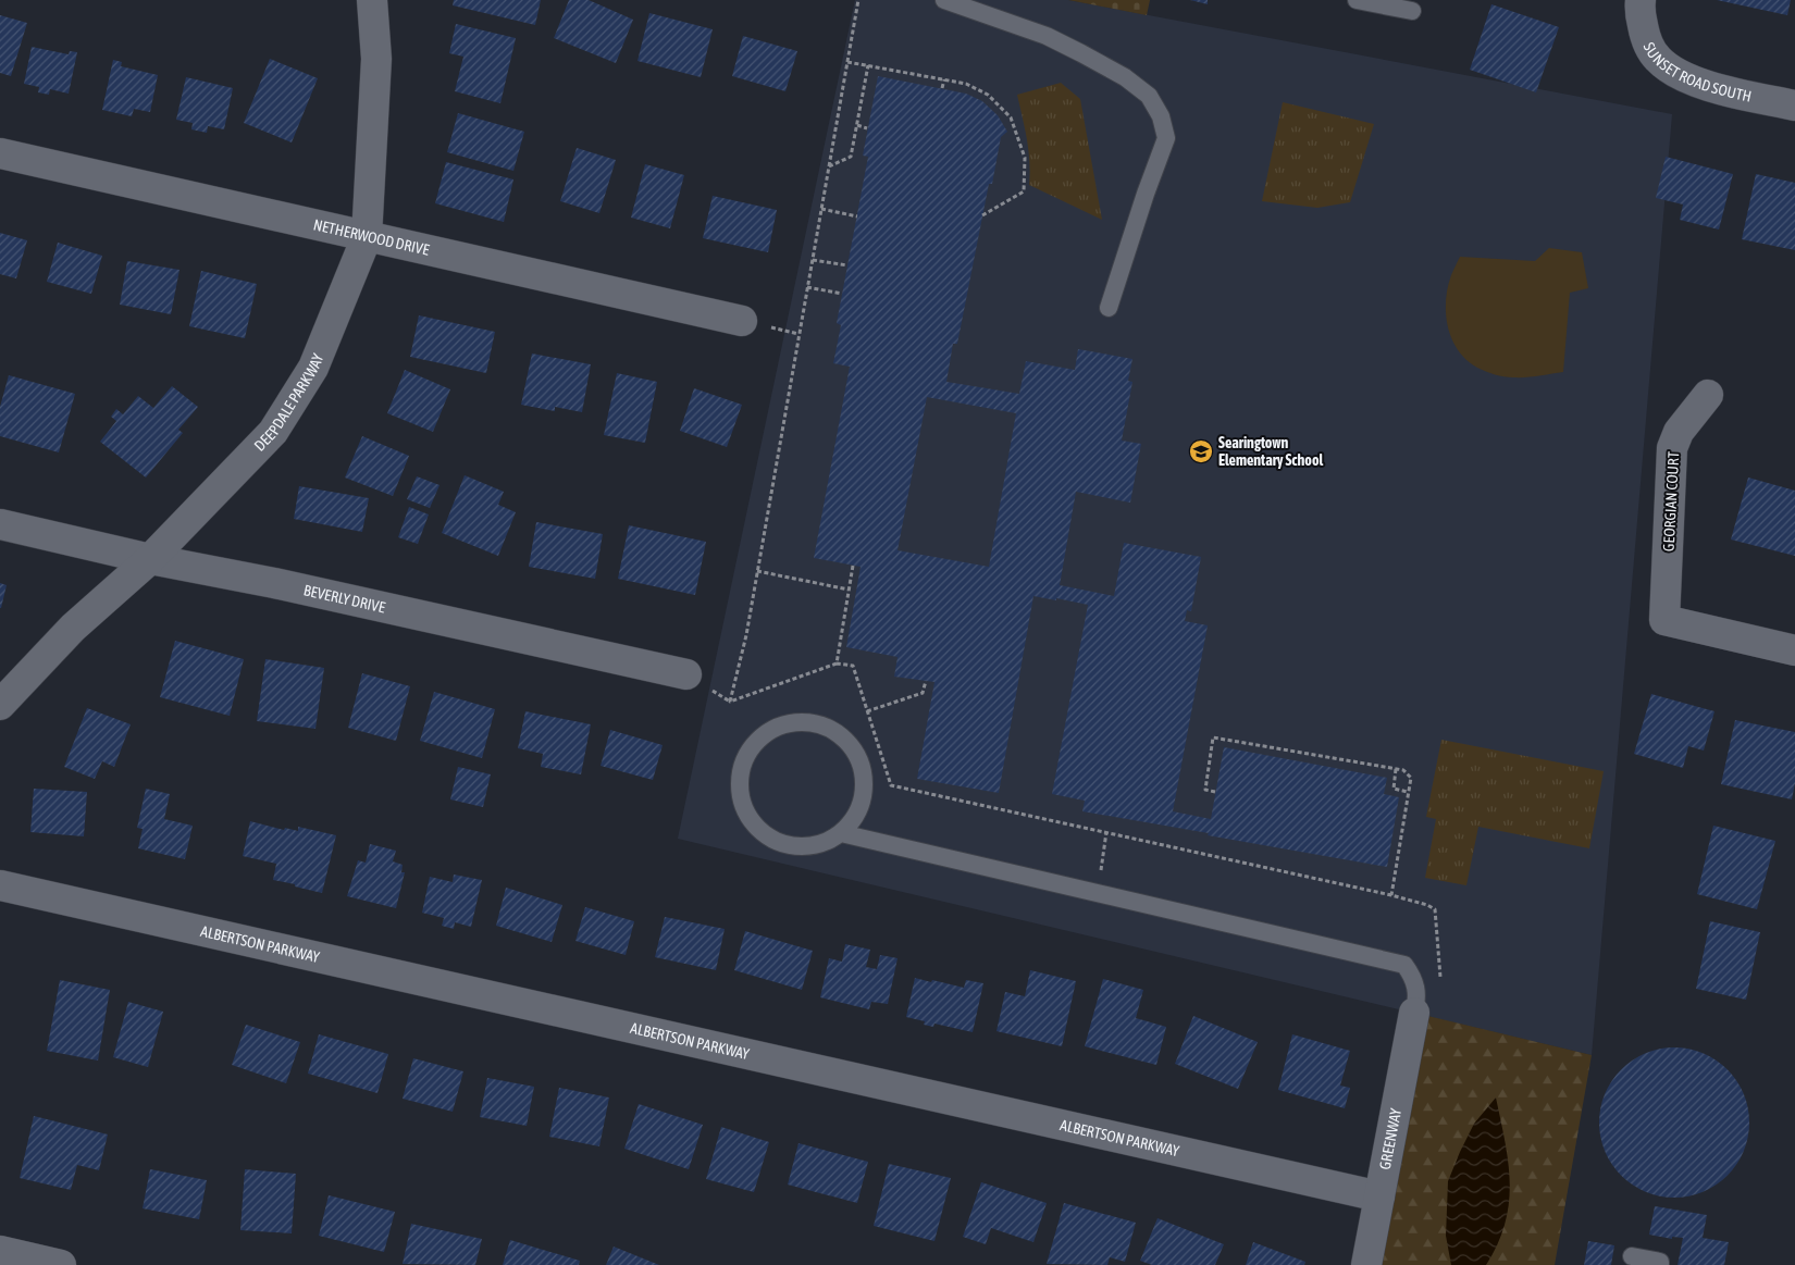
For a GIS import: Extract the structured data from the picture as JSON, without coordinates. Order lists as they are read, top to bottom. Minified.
{"streets":{"street":["SUNSET ROAD SOUTH","NETHERWOOD DRIVE","DEEPDALE PARKWAY","GEORGIAN COURT","BEVERLY DRIVE","ALBERTSON PARKWAY","GREENWAY"]},"crossings":[["NETHERWOOD DRIVE","DEEPDALE PARKWAY"],["DEEPDALE PARKWAY","BEVERLY DRIVE"],["ALBERTSON PARKWAY","GREENWAY"]],"places":{"school or university":["Searingtown Elementary School"]}}
